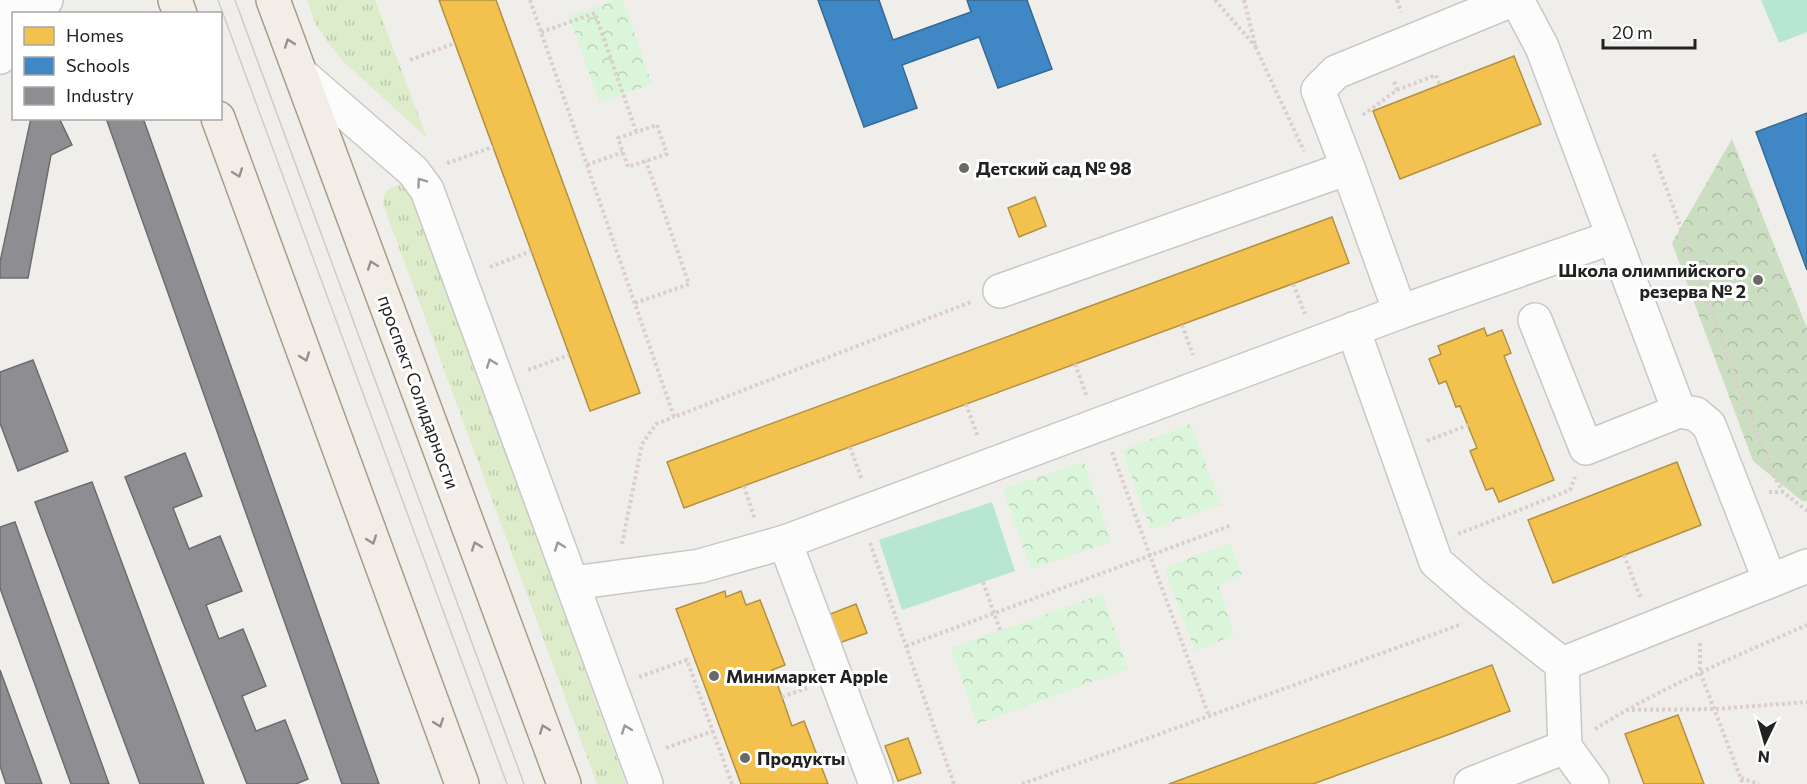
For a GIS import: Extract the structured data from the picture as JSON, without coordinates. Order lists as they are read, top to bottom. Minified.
{"streets":{"main road":["проспект Солидарности"]},"places":["Детский сад № 98","Школа олимпийского резерва № 2","Минимаркет Apple","Продукты"],"legend":["Homes","Schools","Industry"],"scale_bar":"20 m","north":"bottom"}
